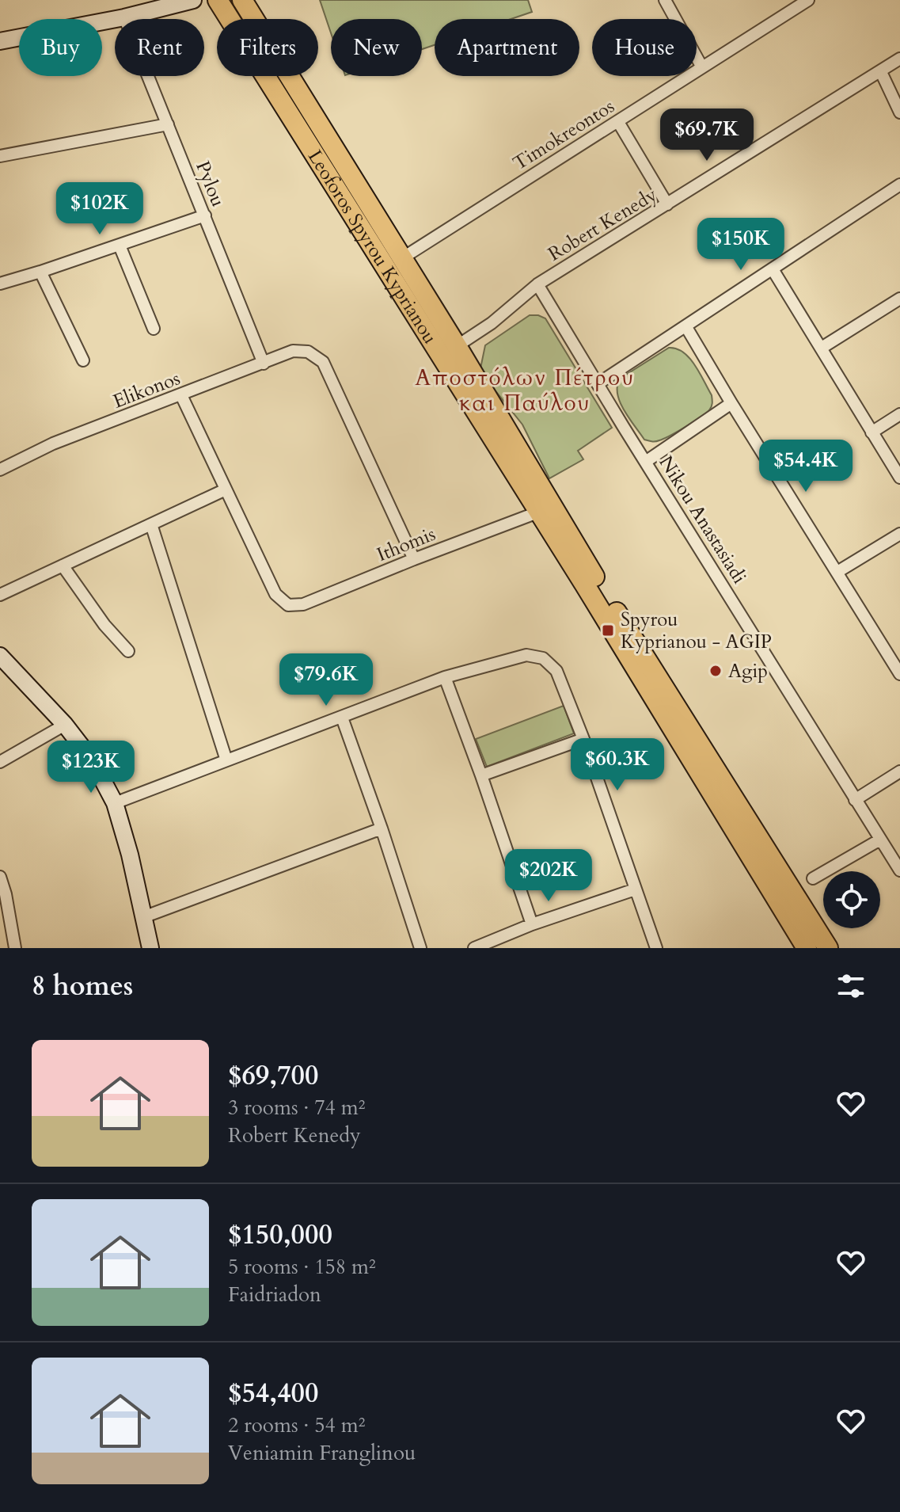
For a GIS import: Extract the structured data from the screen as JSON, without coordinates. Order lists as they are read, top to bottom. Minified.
{"streets":{"main road":["Leoforos Spyrou Kyprianou"],"street":["Timokreontos","Pylou","Robert Kenedy","Elikonos","Nikou Anastasiadi","Ithomis"]},"crossings":[["Timokreontos","Leoforos Spyrou Kyprianou"],["Pylou","Elikonos"],["Robert Kenedy","Leoforos Spyrou Kyprianou"],["Robert Kenedy","Nikou Anastasiadi"],["Leoforos Spyrou Kyprianou","Ithomis"],["Elikonos","Ithomis"]],"districts":["Αποστόλων Πέτρου και Παύλου"],"places":{"transit":["Spyrou Kyprianou - AGIP"],"other":["Agip"]},"page":{"chip":["Buy","Rent","Filters","New","Apartment","House"],"price":["$69.7K","$102K","$150K","$54.4K","$79.6K","$60.3K","$123K","$202K"],"heading":"8 homes","list":[{"name":"$69,700","note":"3 rooms · 74 m² · Robert Kenedy"},{"name":"$150,000","note":"5 rooms · 158 m² · Faidriadon"},{"name":"$54,400","note":"2 rooms · 54 m² · Veniamin Franglinou"}]}}
